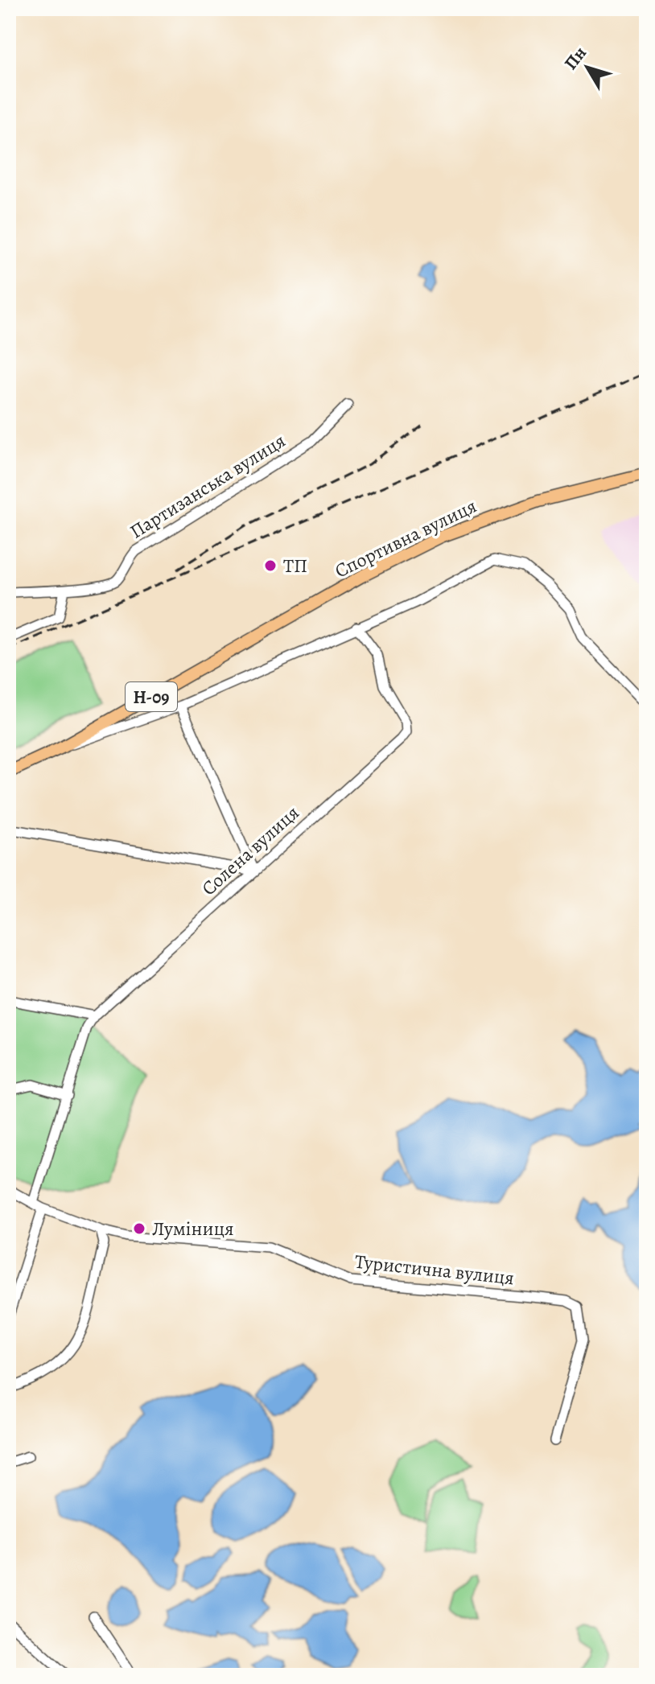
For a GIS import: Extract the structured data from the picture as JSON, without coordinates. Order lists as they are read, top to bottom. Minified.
{"streets":{"main road":["Спортивна вулиця","Н-09"],"street":["Партизанська вулиця","Солена вулиця","Туристична вулиця"]},"crossings":[["Спортивна вулиця","Солена вулиця"]],"places":["ТП","Луміниця"],"north":"top left"}
